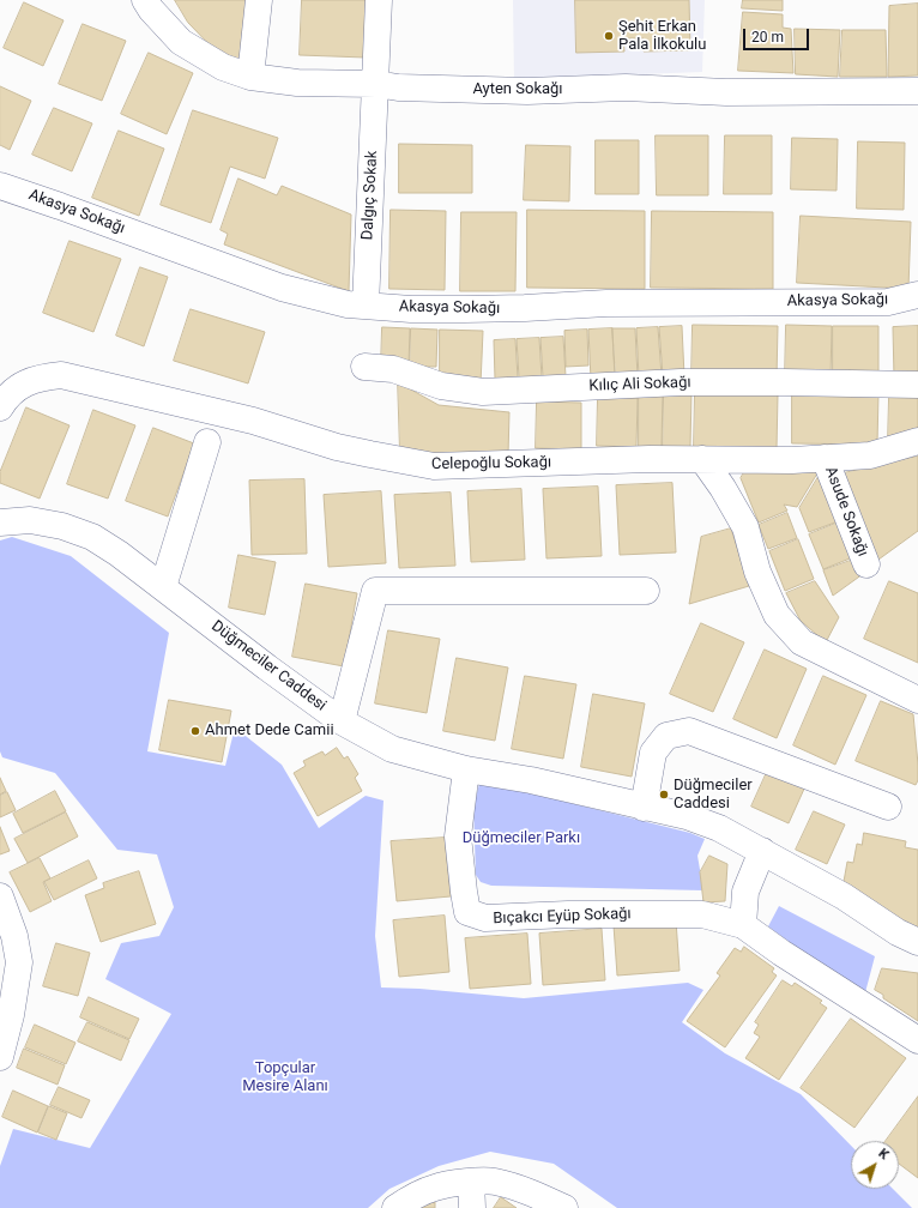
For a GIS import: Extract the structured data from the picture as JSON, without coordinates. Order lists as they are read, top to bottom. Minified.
{"streets":{"street":["Ayten Sokağı","Dalgıç Sokak","Akasya Sokağı","Kılıç Ali Sokağı","Celepoğlu Sokağı","Asude Sokağı","Düğmeciler Caddesi","Bıçakcı Eyüp Sokağı"]},"crossings":[["Ayten Sokağı","Dalgıç Sokak"],["Dalgıç Sokak","Akasya Sokağı"],["Celepoğlu Sokağı","Asude Sokağı"],["Düğmeciler Caddesi","Bıçakcı Eyüp Sokağı"]],"parks":["Düğmeciler Parkı","Topçular Mesire Alanı"],"places":["Şehit Erkan Pala İlkokulu","Ahmet Dede Camii","Düğmeciler Caddesi"],"scale_bar":"20 m","north":"top right"}
